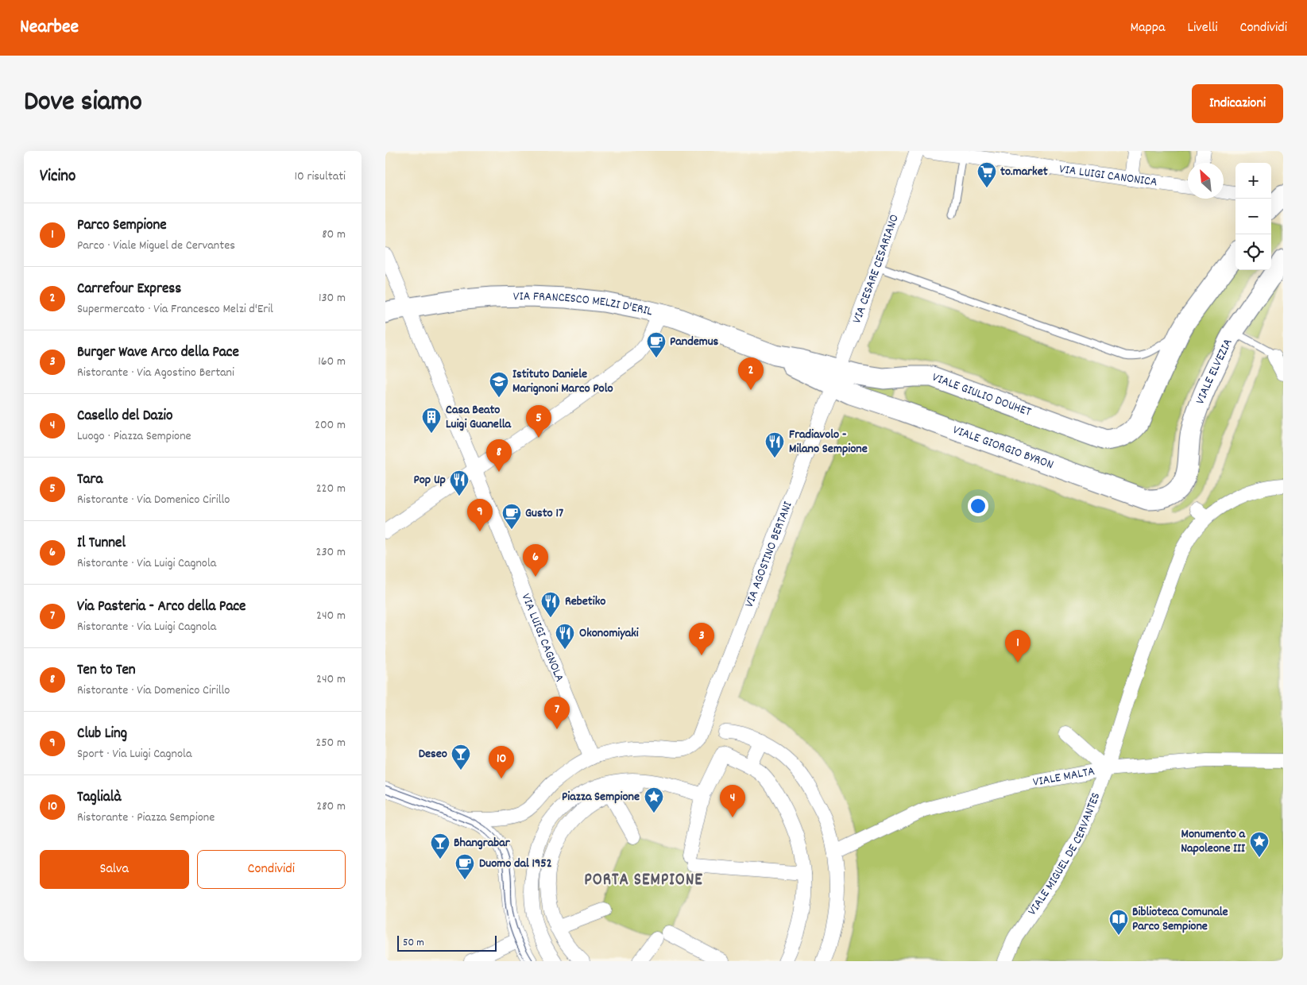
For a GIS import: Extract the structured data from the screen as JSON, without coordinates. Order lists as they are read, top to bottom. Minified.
{"streets":{"main road":["VIA FRANCESCO MELZI D'ERIL","VIALE ELVEZIA","VIALE GIULIO DOUHET","VIALE GIORGIO BYRON"],"street":["VIA LUIGI CANONICA","VIA CESARE CESARIANO","VIA AGOSTINO BERTANI","VIA LUIGI CAGNOLA","VIALE MALTA","VIALE MIGUEL DE CERVANTES"]},"crossings":[["VIA CESARE CESARIANO","VIA FRANCESCO MELZI D'ERIL"],["VIA CESARE CESARIANO","VIALE GIULIO DOUHET"],["VIA CESARE CESARIANO","VIALE GIORGIO BYRON"],["VIA CESARE CESARIANO","VIA AGOSTINO BERTANI"],["VIA FRANCESCO MELZI D'ERIL","VIALE GIULIO DOUHET"],["VIA FRANCESCO MELZI D'ERIL","VIALE GIORGIO BYRON"],["VIA FRANCESCO MELZI D'ERIL","VIA AGOSTINO BERTANI"],["VIA FRANCESCO MELZI D'ERIL","VIA LUIGI CAGNOLA"],["VIALE ELVEZIA","VIALE GIORGIO BYRON"],["VIALE GIULIO DOUHET","VIALE GIORGIO BYRON"],["VIALE GIULIO DOUHET","VIA AGOSTINO BERTANI"],["VIALE GIORGIO BYRON","VIA AGOSTINO BERTANI"],["VIA AGOSTINO BERTANI","VIA LUIGI CAGNOLA"],["VIALE MALTA","VIALE MIGUEL DE CERVANTES"]],"districts":["PORTA SEMPIONE"],"places":{"supermarket":["to.market"],"cafe":["Pandemus","Gusto 17","Duomo dal 1952"],"school or university":["Istituto Daniele Marignoni Marco Polo"],"building":["Casa Beato Luigi Guanella"],"restaurant":["Fradiavolo - Milano Sempione","Pop Up","Rebetiko","Okonomiyaki"],"bar":["Deseo","Bhangrabar"],"place":["Piazza Sempione","Monumento a Napoleone III"],"library":["Biblioteca Comunale Parco Sempione"]},"scale_bar":"50 m","north":"top left","page":{"header":"Nearbee","nav":["Mappa","Livelli","Condividi"],"title":"Dove siamo","buttons":["Indicazioni",["Salva","Condividi"]],"heading":["Vicino","10 risultati"],"map_buttons":["+","−"],"list":[{"mark":"1","name":"Parco Sempione","note":"Parco · Viale Miguel de Cervantes","value":"80 m"},{"mark":"2","name":"Carrefour Express","note":"Supermercato · Via Francesco Melzi d'Eril","value":"130 m"},{"mark":"3","name":"Burger Wave Arco della Pace","note":"Ristorante · Via Agostino Bertani","value":"160 m"},{"mark":"4","name":"Casello del Dazio","note":"Luogo · Piazza Sempione","value":"200 m"},{"mark":"5","name":"Tara","note":"Ristorante · Via Domenico Cirillo","value":"220 m"},{"mark":"6","name":"Il Tunnel","note":"Ristorante · Via Luigi Cagnola","value":"230 m"},{"mark":"7","name":"Via Pasteria - Arco della Pace","note":"Ristorante · Via Luigi Cagnola","value":"240 m"},{"mark":"8","name":"Ten to Ten","note":"Ristorante · Via Domenico Cirillo","value":"240 m"},{"mark":"9","name":"Club Ling","note":"Sport · Via Luigi Cagnola","value":"250 m"},{"mark":"10","name":"Taglialà","note":"Ristorante · Piazza Sempione","value":"280 m"}],"pins":["2","5","8","9","6","3","1","7","10","4"],"scale":"50 m"}}
